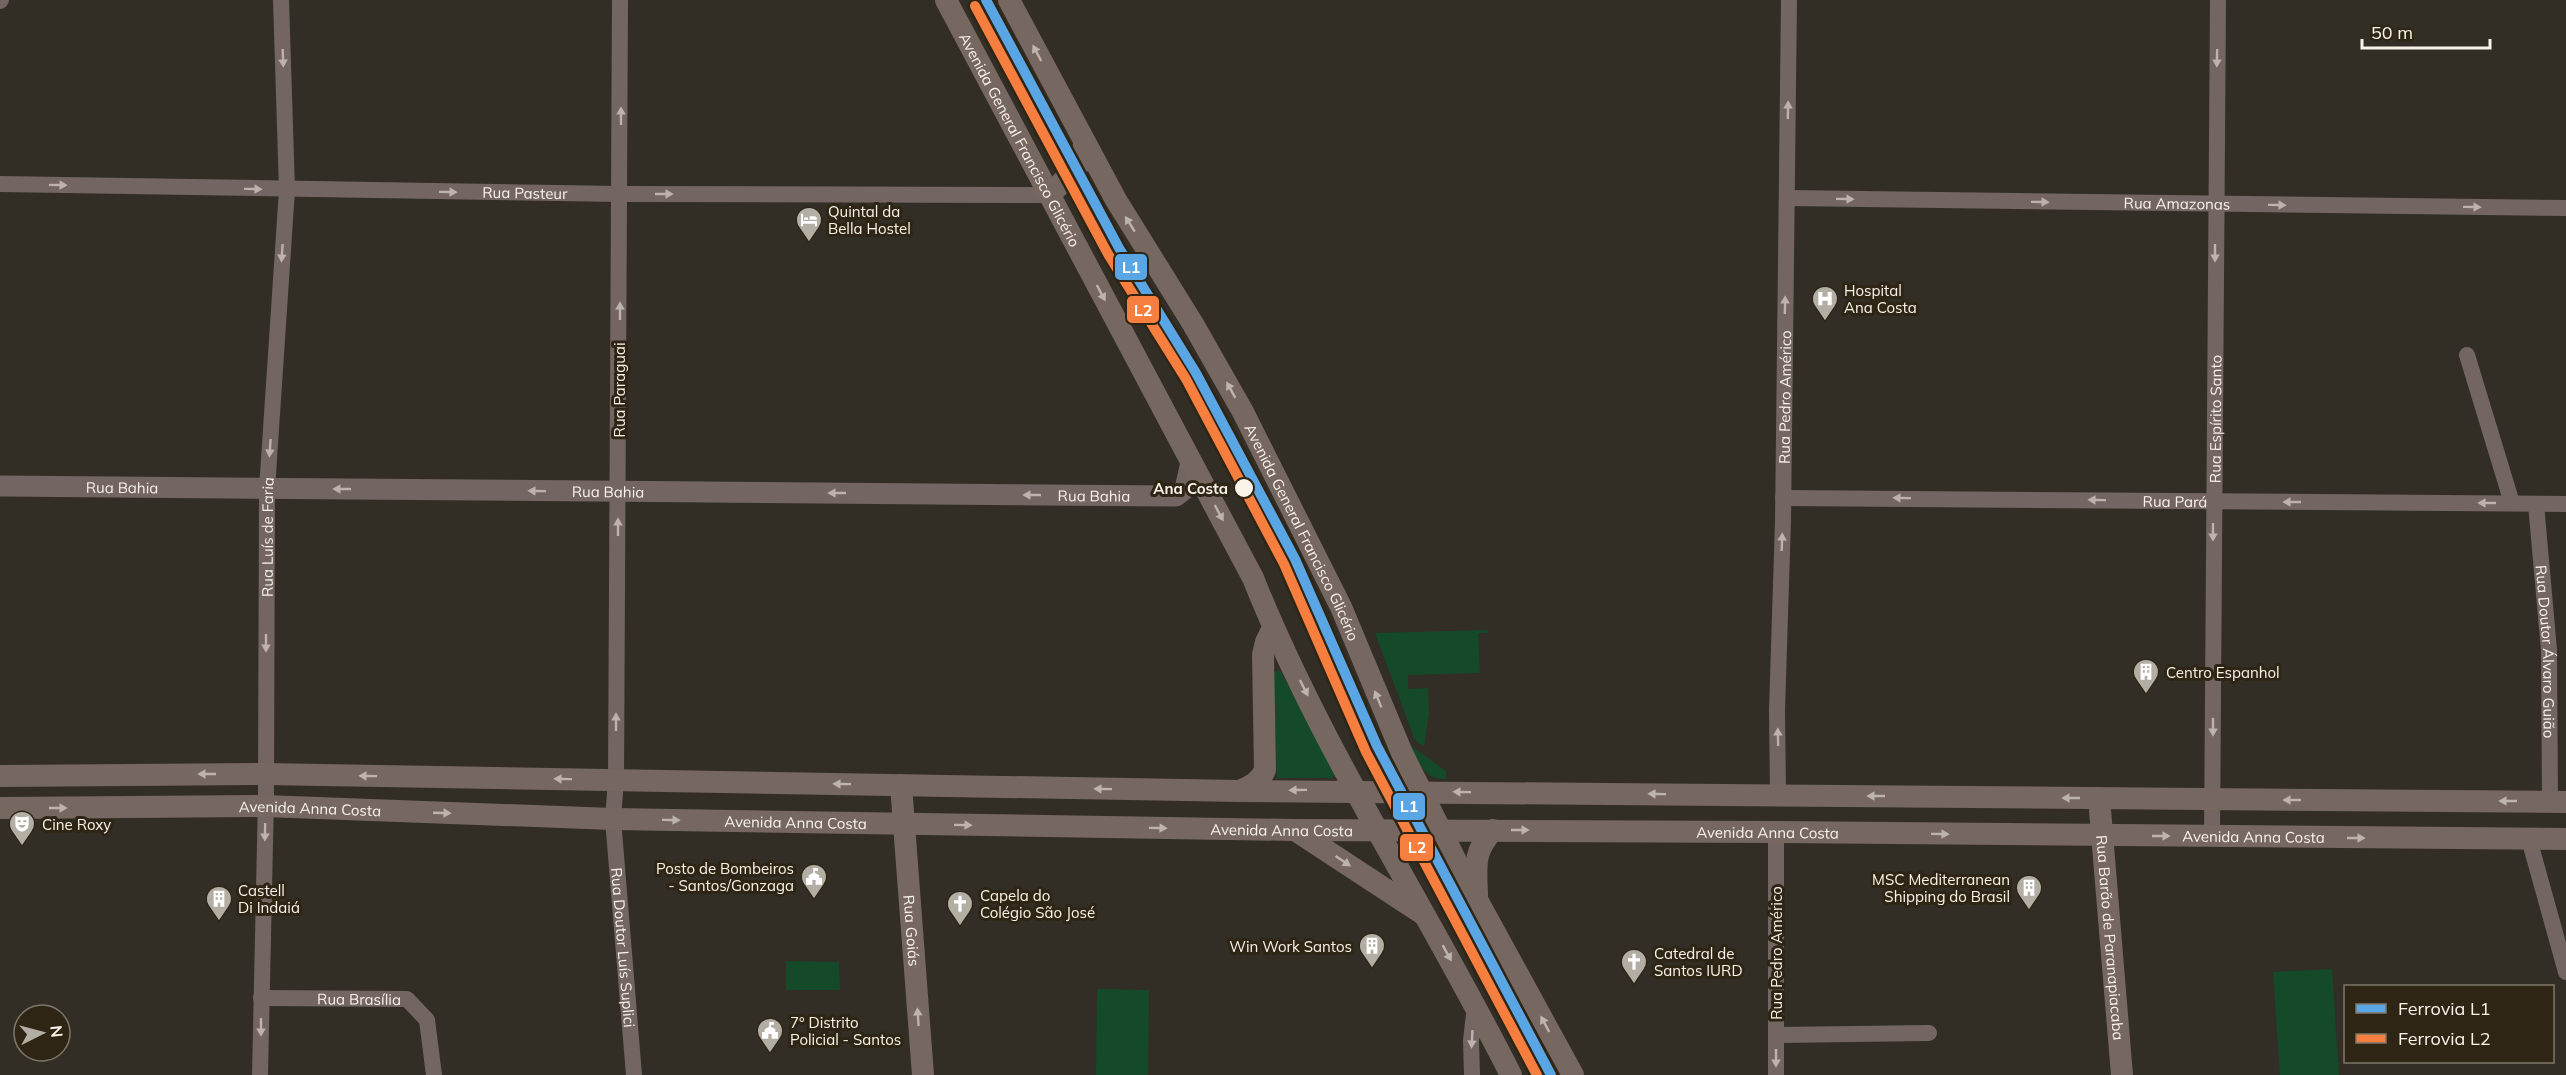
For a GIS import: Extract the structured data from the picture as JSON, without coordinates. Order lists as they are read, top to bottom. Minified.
{"streets":{"main road":["Avenida General Francisco Glicério","Avenida Anna Costa","Rua Goiás","Rua Barão de Paranapiacaba"],"street":["Rua Pasteur","Rua Amazonas","Rua Paraguai","Rua Pedro Américo","Rua Espírito Santo","Rua Bahia","Rua Pará","Rua Luís de Faria","Rua Doutor Álvaro Guião","Rua Doutor Luís Suplici","Rua Brasília"]},"crossings":[["Avenida General Francisco Glicério","Rua Pasteur"],["Avenida General Francisco Glicério","Rua Bahia"],["Avenida General Francisco Glicério","Avenida Anna Costa"],["Rua Pasteur","Rua Paraguai"],["Rua Pasteur","Rua Luís de Faria"],["Rua Amazonas","Rua Pedro Américo"],["Rua Amazonas","Rua Espírito Santo"],["Rua Paraguai","Rua Bahia"],["Rua Paraguai","Rua Doutor Luís Suplici"],["Rua Pedro Américo","Rua Pará"],["Rua Pedro Américo","Avenida Anna Costa"],["Rua Espírito Santo","Rua Pará"],["Rua Espírito Santo","Avenida Anna Costa"],["Rua Bahia","Rua Luís de Faria"],["Rua Pará","Rua Doutor Álvaro Guião"],["Rua Luís de Faria","Avenida Anna Costa"],["Rua Luís de Faria","Rua Brasília"],["Avenida Anna Costa","Rua Goiás"],["Avenida Anna Costa","Rua Barão de Paranapiacaba"],["Avenida Anna Costa","Rua Doutor Luís Suplici"]],"one_way":["Rua Pasteur","Rua Amazonas","Rua Paraguai","Rua Pedro Américo","Rua Espírito Santo","Rua Bahia","Rua Pará","Rua Luís de Faria","Rua Goiás"],"places":{"hotel":["Quintal da Bella Hostel"],"hospital":["Hospital Ana Costa"],"other":["Ana Costa"],"building":["Centro Espanhol","MSC Mediterranean Shipping do Brasil","Castell Di Indaiá","Win Work Santos"],"theatre":["Cine Roxy"],"public building":["Posto de Bombeiros - Santos/Gonzaga","7° Distrito Policial - Santos"],"church":["Capela do Colégio São José","Catedral de Santos IURD"]},"lines":["rail line L1","rail line L2"],"legend":["Ferrovia L1","Ferrovia L2"],"scale_bar":"50 m","north":"right"}
